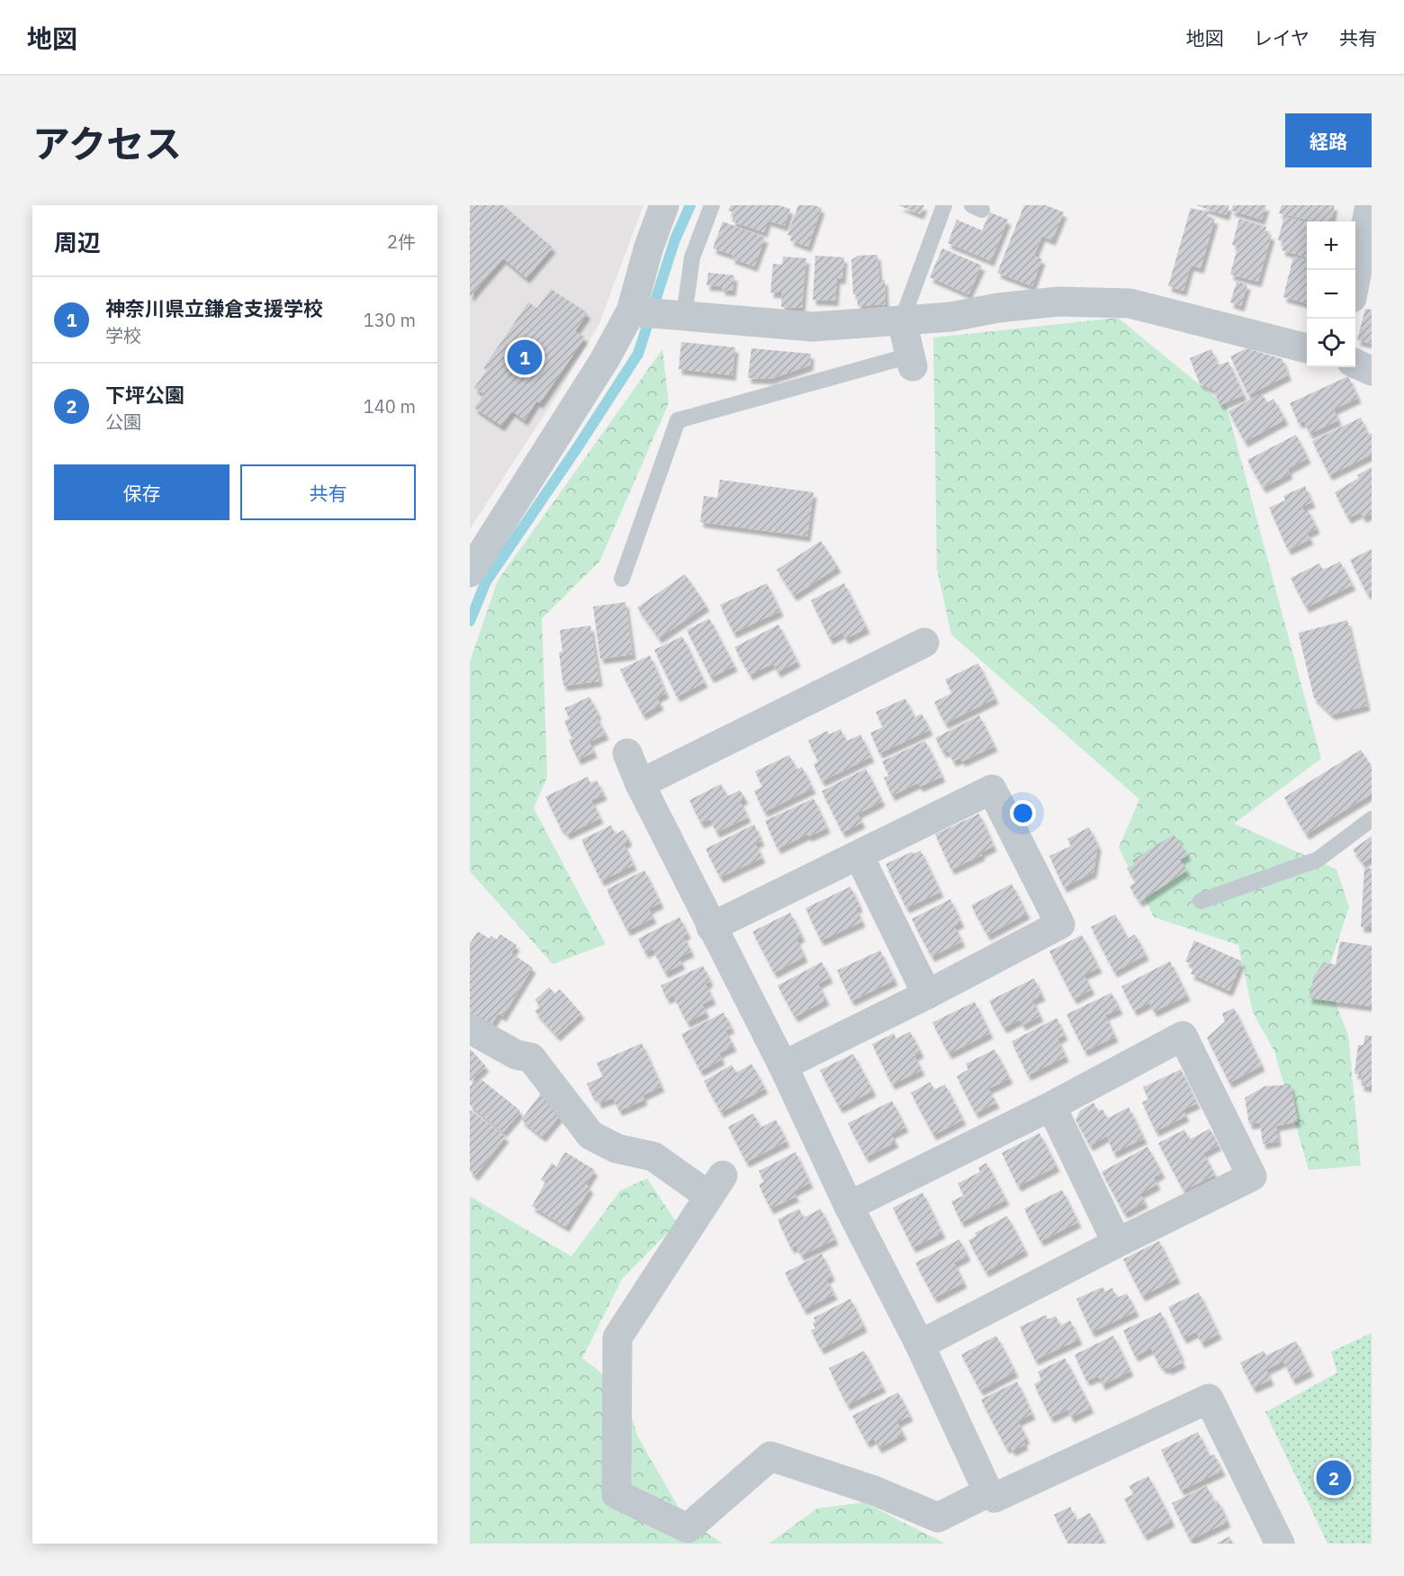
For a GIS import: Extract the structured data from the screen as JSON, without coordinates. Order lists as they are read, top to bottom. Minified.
{"page":{"header":"地図","nav":["地図","レイヤ","共有"],"title":"アクセス","buttons":["経路",["保存","共有"]],"heading":["周辺","2件"],"map_buttons":["+","−"],"list":[{"mark":"1","name":"神奈川県立鎌倉支援学校","note":"学校","value":"130 m"},{"mark":"2","name":"下坪公園","note":"公園","value":"140 m"}],"pins":["1","2"]}}
